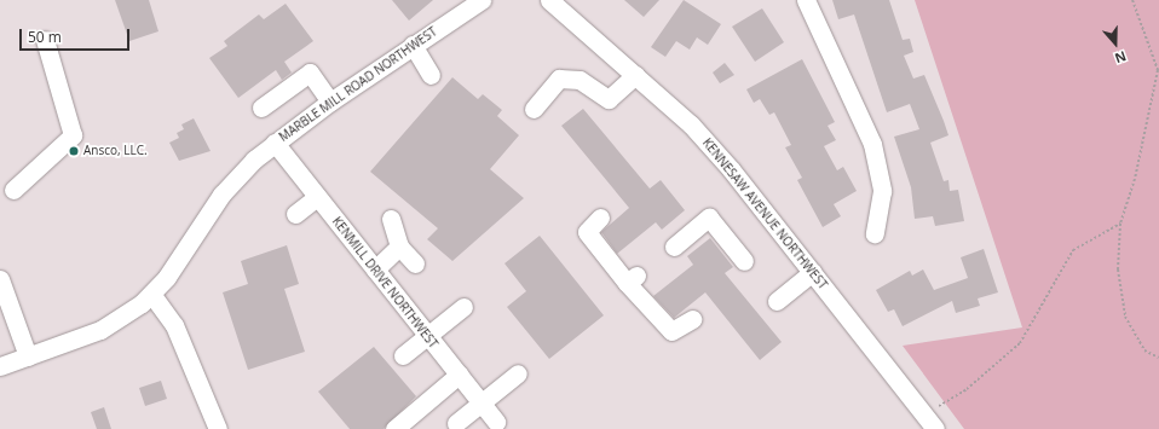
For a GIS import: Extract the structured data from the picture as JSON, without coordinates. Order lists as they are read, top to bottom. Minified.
{"streets":{"street":["MARBLE MILL ROAD NORTHWEST","KENNESAW AVENUE NORTHWEST","KENMILL DRIVE NORTHWEST"]},"crossings":[["MARBLE MILL ROAD NORTHWEST","KENMILL DRIVE NORTHWEST"]],"places":["Ansco, LLC."],"scale_bar":"50 m","north":"bottom"}
